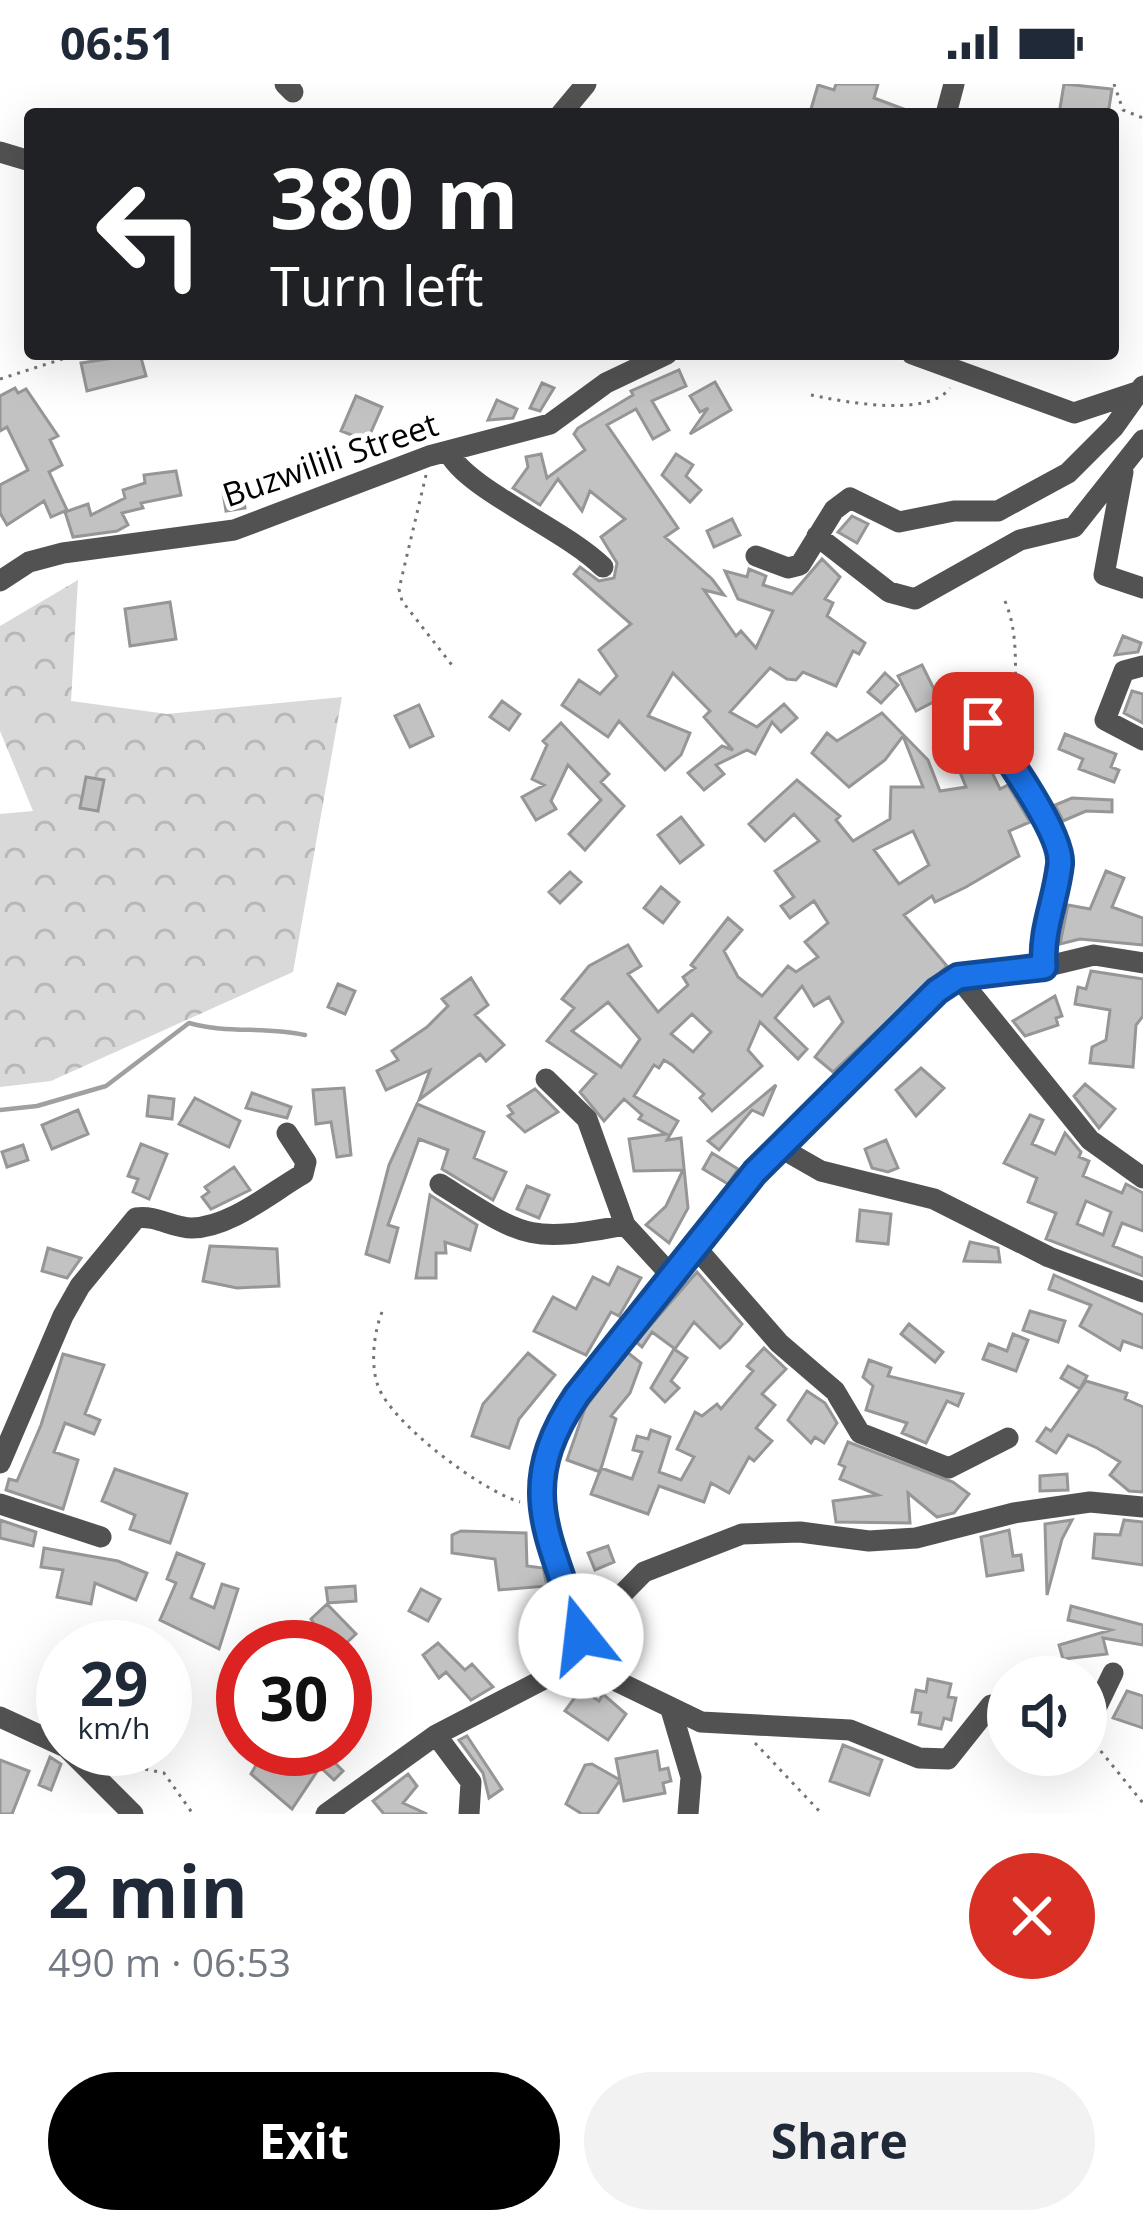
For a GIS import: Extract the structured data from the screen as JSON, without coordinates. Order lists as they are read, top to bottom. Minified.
{"streets":{"street":["Buzwilili Street"]},"page":{"status":"06:51","turn":["380 m","Turn left"],"speed":"29 km/h","limit":"30","heading":["2 min","490 m · 06:53"],"buttons":["Exit","Share"]}}
